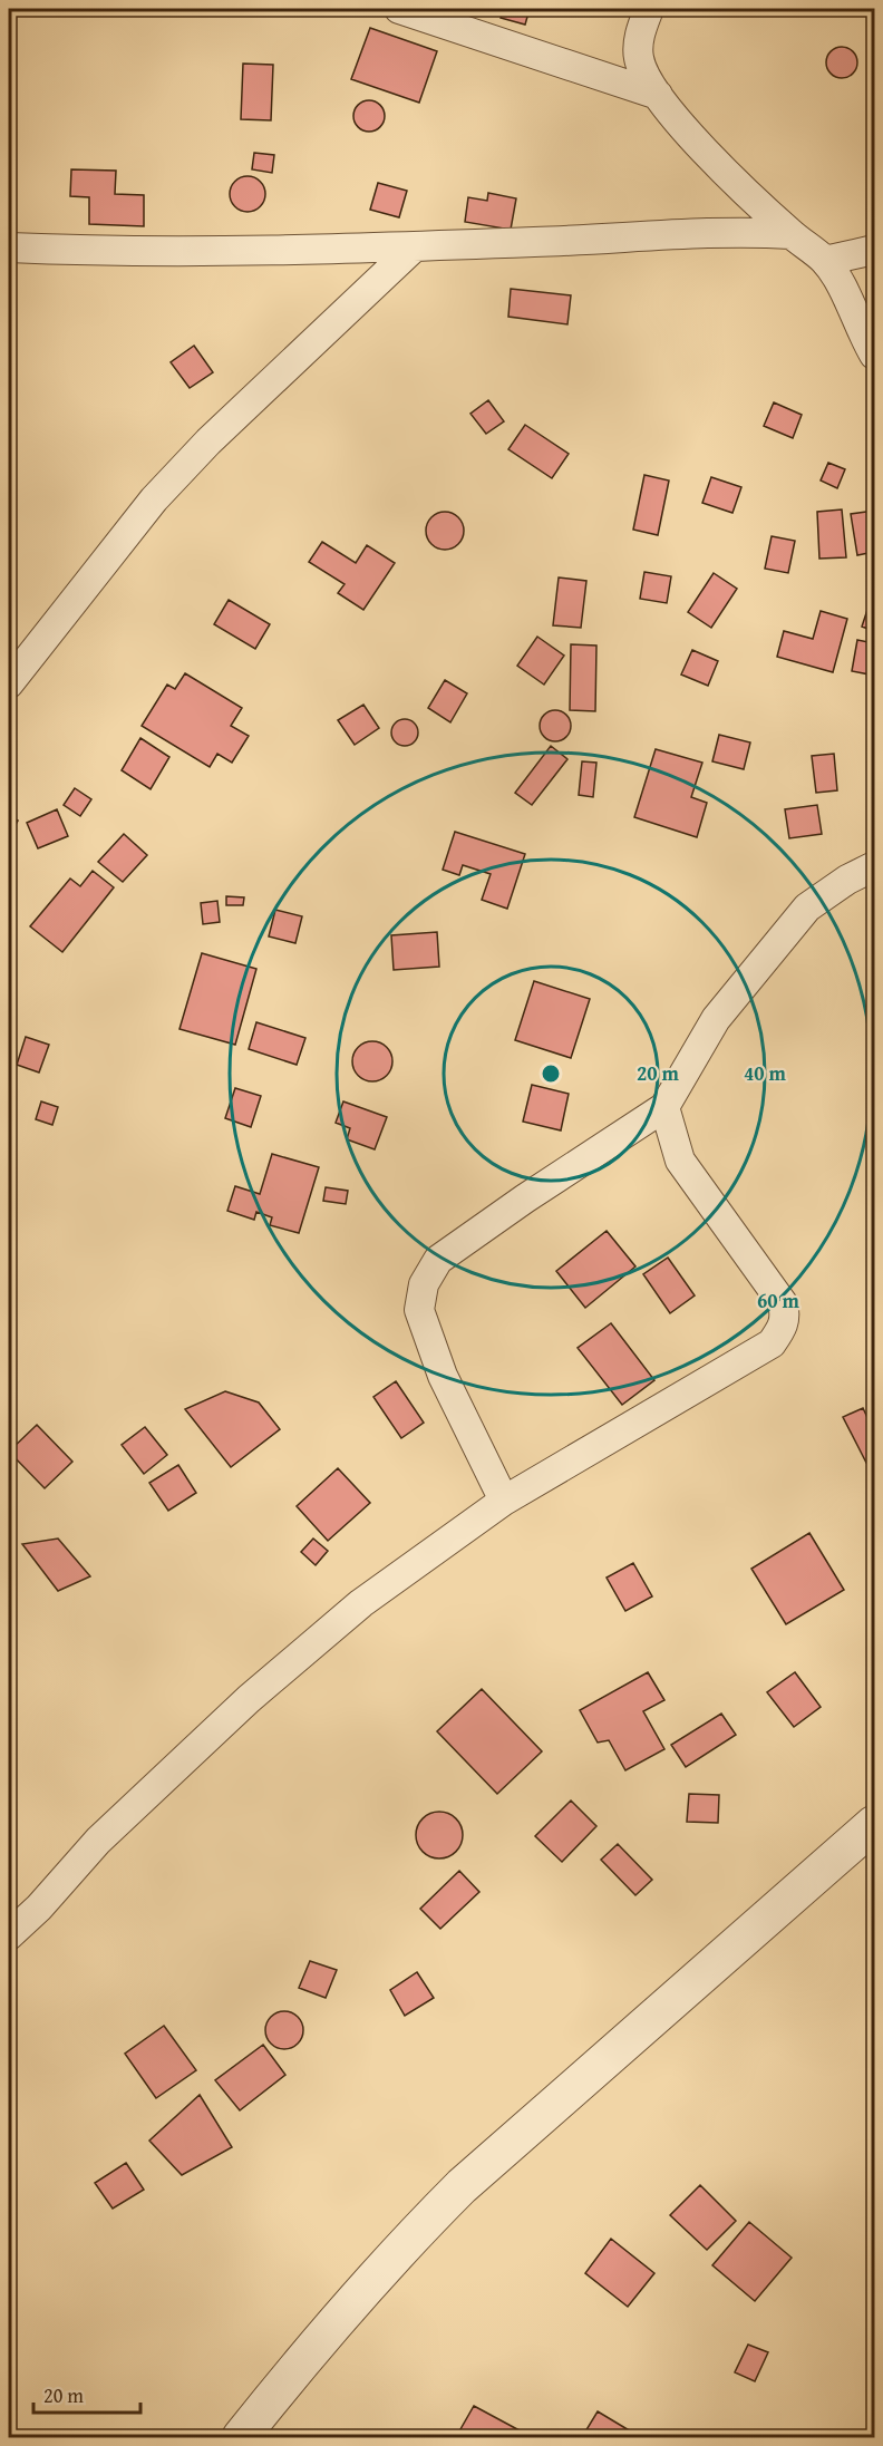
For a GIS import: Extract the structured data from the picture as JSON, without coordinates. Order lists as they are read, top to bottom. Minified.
{"scale_bar":"20 m","rings":["20 m","40 m","60 m"]}
